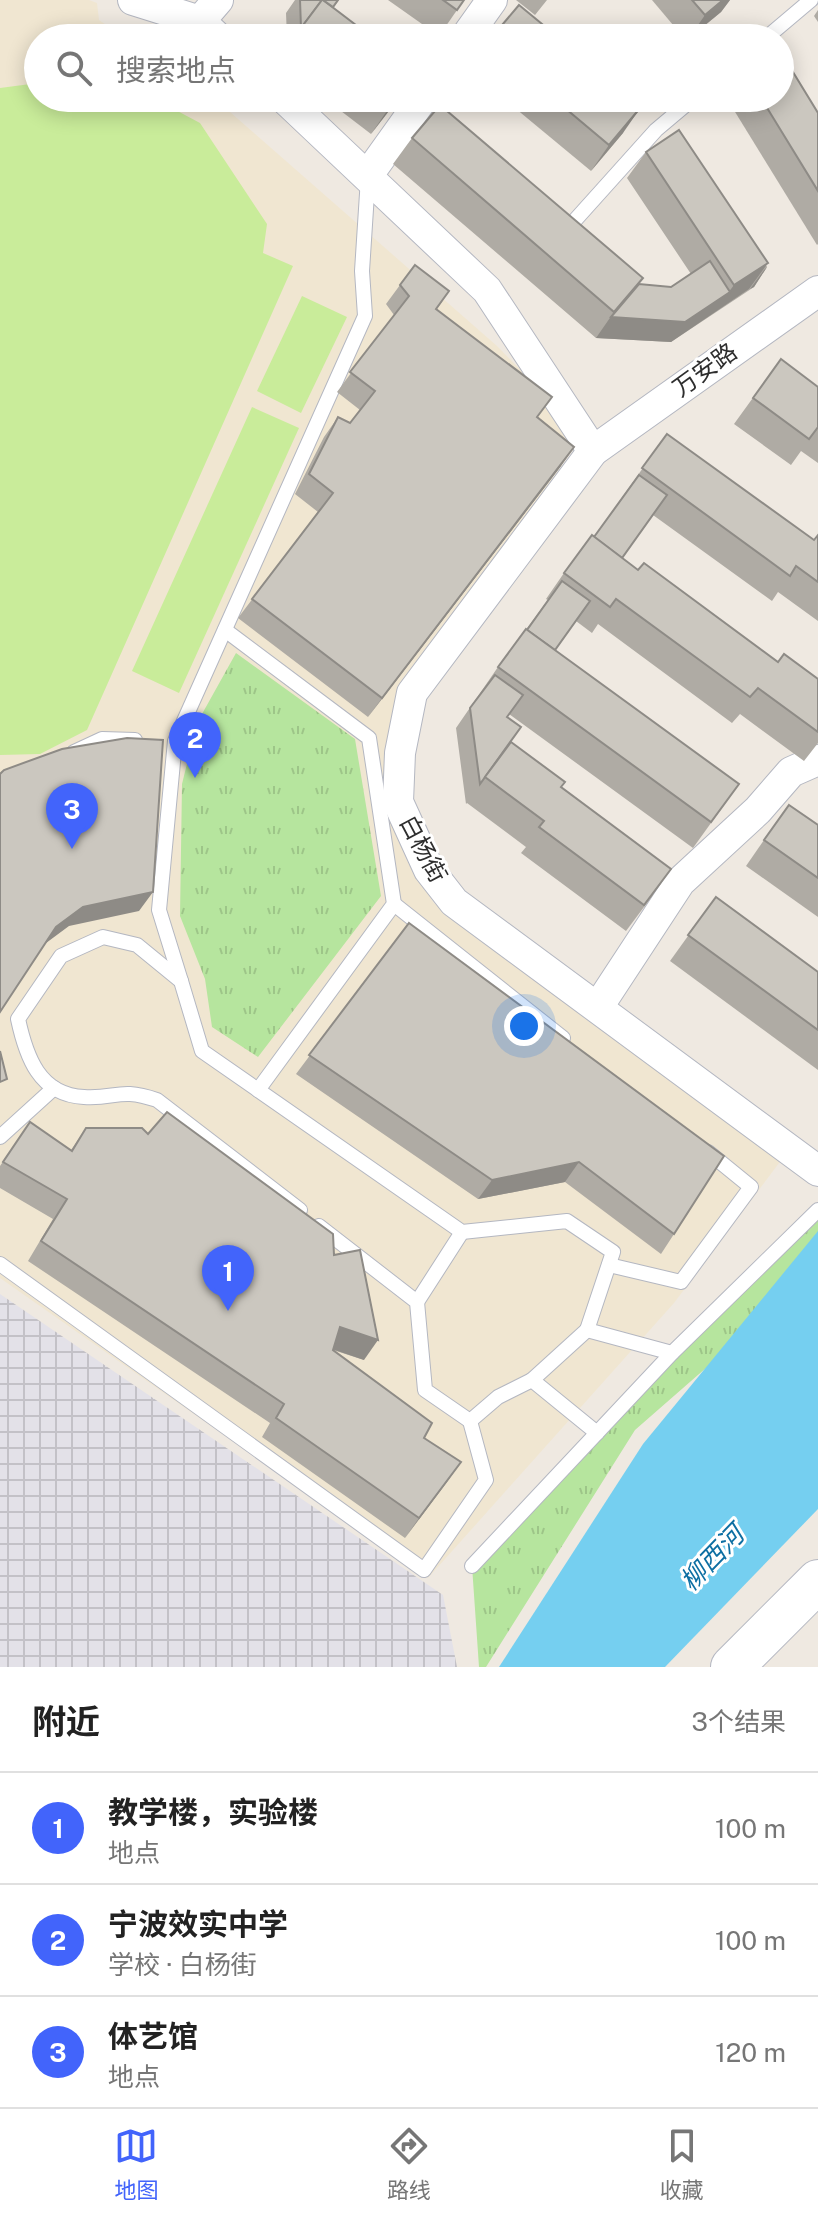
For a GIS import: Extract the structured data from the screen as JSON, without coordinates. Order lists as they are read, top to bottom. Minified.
{"streets":{"street":["万安路","白杨街"]},"crossings":[["万安路","白杨街"]],"water":["柳西河"],"page":{"search":"搜索地点","pins":["2","3","1"],"heading":["附近","3个结果"],"list":[{"mark":"1","name":"教学楼，实验楼","note":"地点","value":"100 m"},{"mark":"2","name":"宁波效实中学","note":"学校 · 白杨街","value":"100 m"},{"mark":"3","name":"体艺馆","note":"地点","value":"120 m"}],"nav":["地图","路线","收藏"]}}
